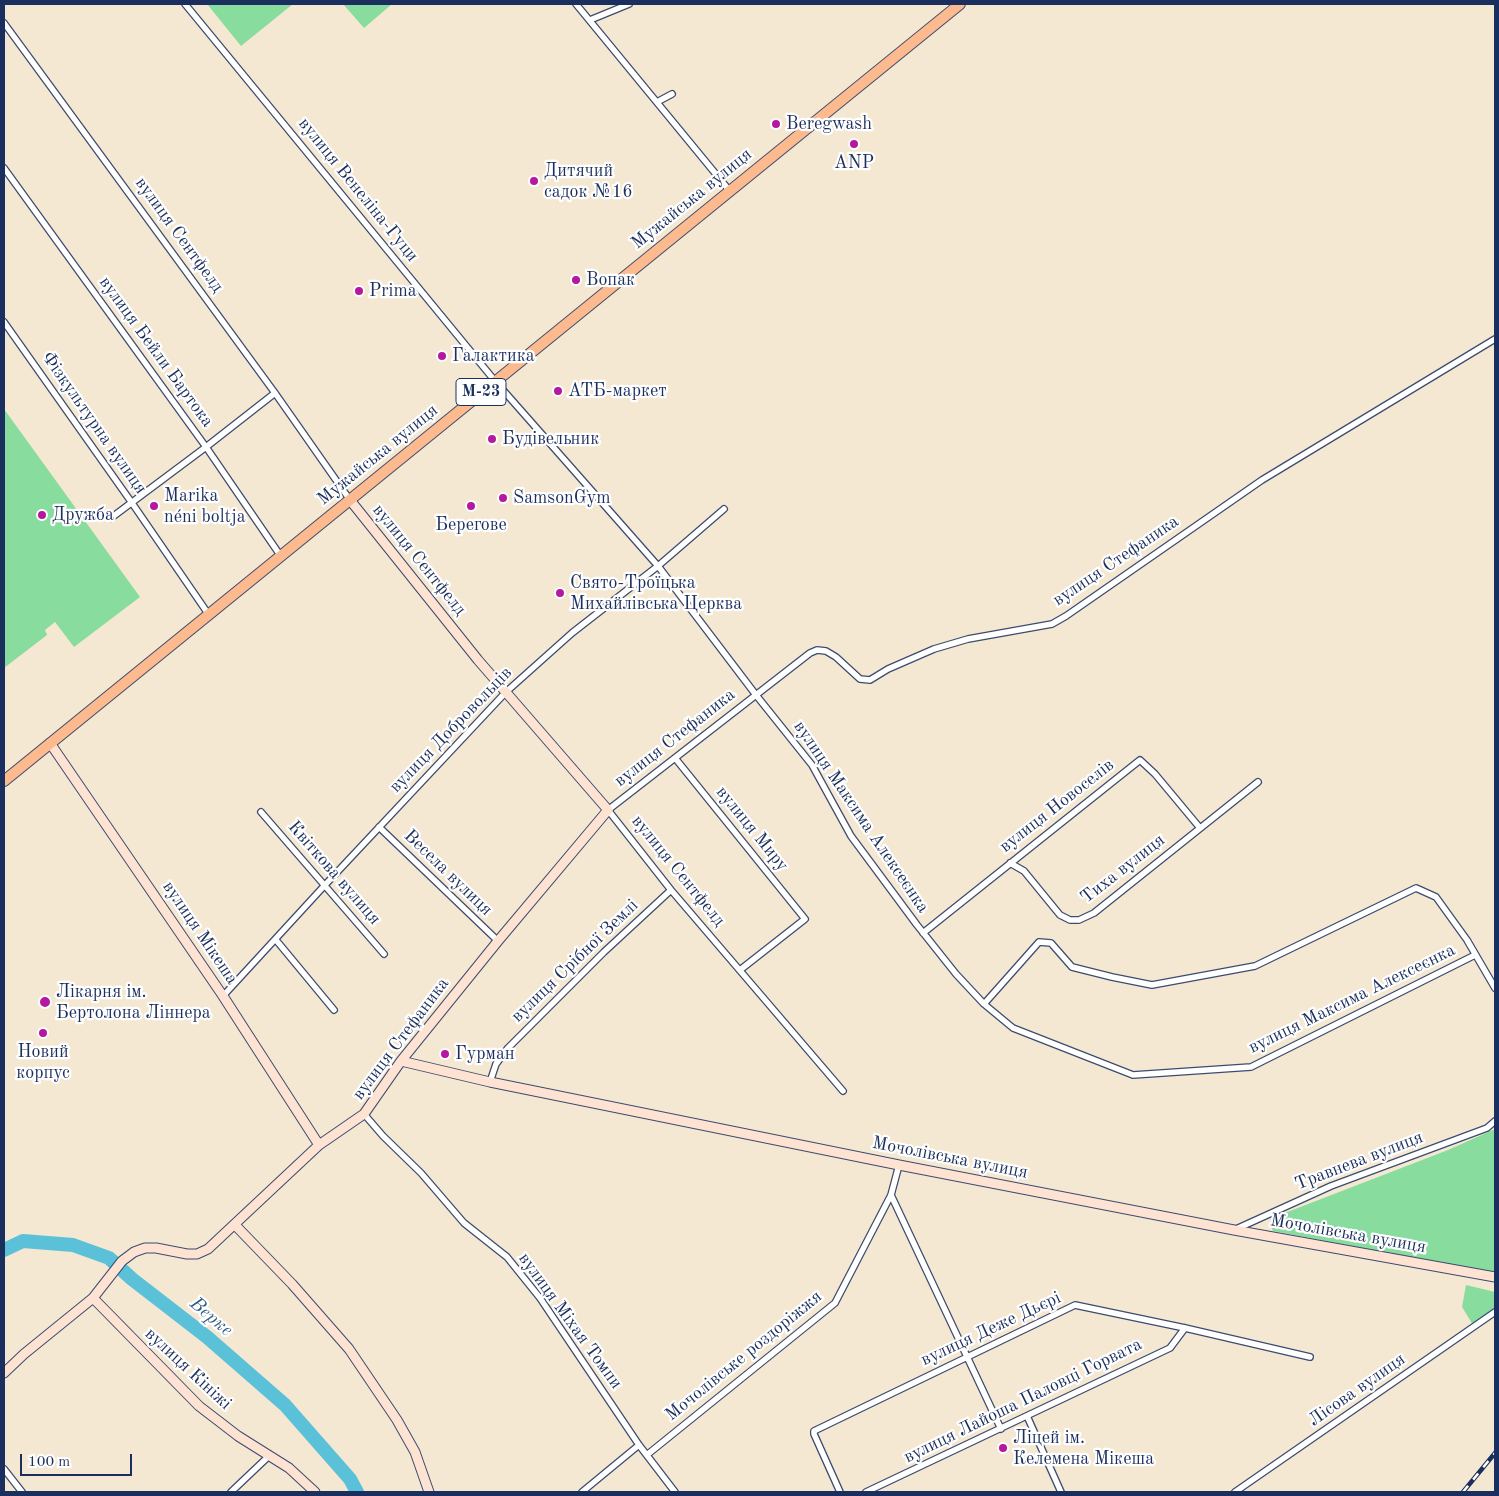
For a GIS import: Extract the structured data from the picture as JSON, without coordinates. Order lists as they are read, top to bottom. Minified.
{"streets":{"highway":["Мужайська вулиця","М-23"],"main road":["вулиця Сентфелд","вулиця Стефаника","вулиця Мікеша","Мочолівська вулиця","вулиця Кініжі"],"street":["вулиця Венеліна-Гуци","вулиця Бейли Бартока","Фізкультурна вулиця","вулиця Добровольців","вулиця Новоселів","вулиця Максима Алексеєнка","вулиця Миру","Тиха вулиця","Квіткова вулиця","Весела вулиця","вулиця Срібної Землі","Травнева вулиця","вулиця Міхая Томпи","вулиця Деже Дьєрі","Мочолівське роздоріжжя","Лісова вулиця","вулиця Лайоша Паловці Горвата"]},"crossings":[["вулиця Венеліна-Гуци","Мужайська вулиця"],["вулиця Венеліна-Гуци","вулиця Стефаника"],["вулиця Венеліна-Гуци","вулиця Добровольців"],["вулиця Венеліна-Гуци","вулиця Максима Алексеєнка"],["Мужайська вулиця","вулиця Сентфелд"],["Мужайська вулиця","вулиця Бейли Бартока"],["Мужайська вулиця","Фізкультурна вулиця"],["Мужайська вулиця","вулиця Мікеша"],["вулиця Сентфелд","вулиця Стефаника"],["вулиця Сентфелд","вулиця Добровольців"],["вулиця Сентфелд","вулиця Миру"],["вулиця Сентфелд","вулиця Срібної Землі"],["вулиця Стефаника","вулиця Максима Алексеєнка"],["вулиця Стефаника","вулиця Миру"],["вулиця Стефаника","Весела вулиця"],["вулиця Стефаника","вулиця Мікеша"],["вулиця Стефаника","Мочолівська вулиця"],["вулиця Стефаника","вулиця Міхая Томпи"],["вулиця Стефаника","вулиця Кініжі"],["вулиця Добровольців","Квіткова вулиця"],["вулиця Добровольців","Весела вулиця"],["вулиця Добровольців","вулиця Мікеша"],["вулиця Новоселів","вулиця Максима Алексеєнка"],["вулиця Новоселів","Тиха вулиця"],["вулиця Срібної Землі","Мочолівська вулиця"],["Мочолівська вулиця","Травнева вулиця"],["Мочолівська вулиця","Мочолівське роздоріжжя"],["вулиця Міхая Томпи","Мочолівське роздоріжжя"],["вулиця Деже Дьєрі","вулиця Лайоша Паловці Горвата"]],"water":["Верке"],"places":["Beregwash","ANP","Дитячий садок №16","Вопак","Prima","Галактика","АТБ-маркет","Будівельник","SamsonGym","Marika néni boltja","Берегове","Дружба","Свято-Троїцька Михайлівська Церква","Лікарня ім. Бертолона Ліннера","Новий корпус","Гурман","Ліцей ім. Келемена Мікеша"],"scale_bar":"100 m"}
